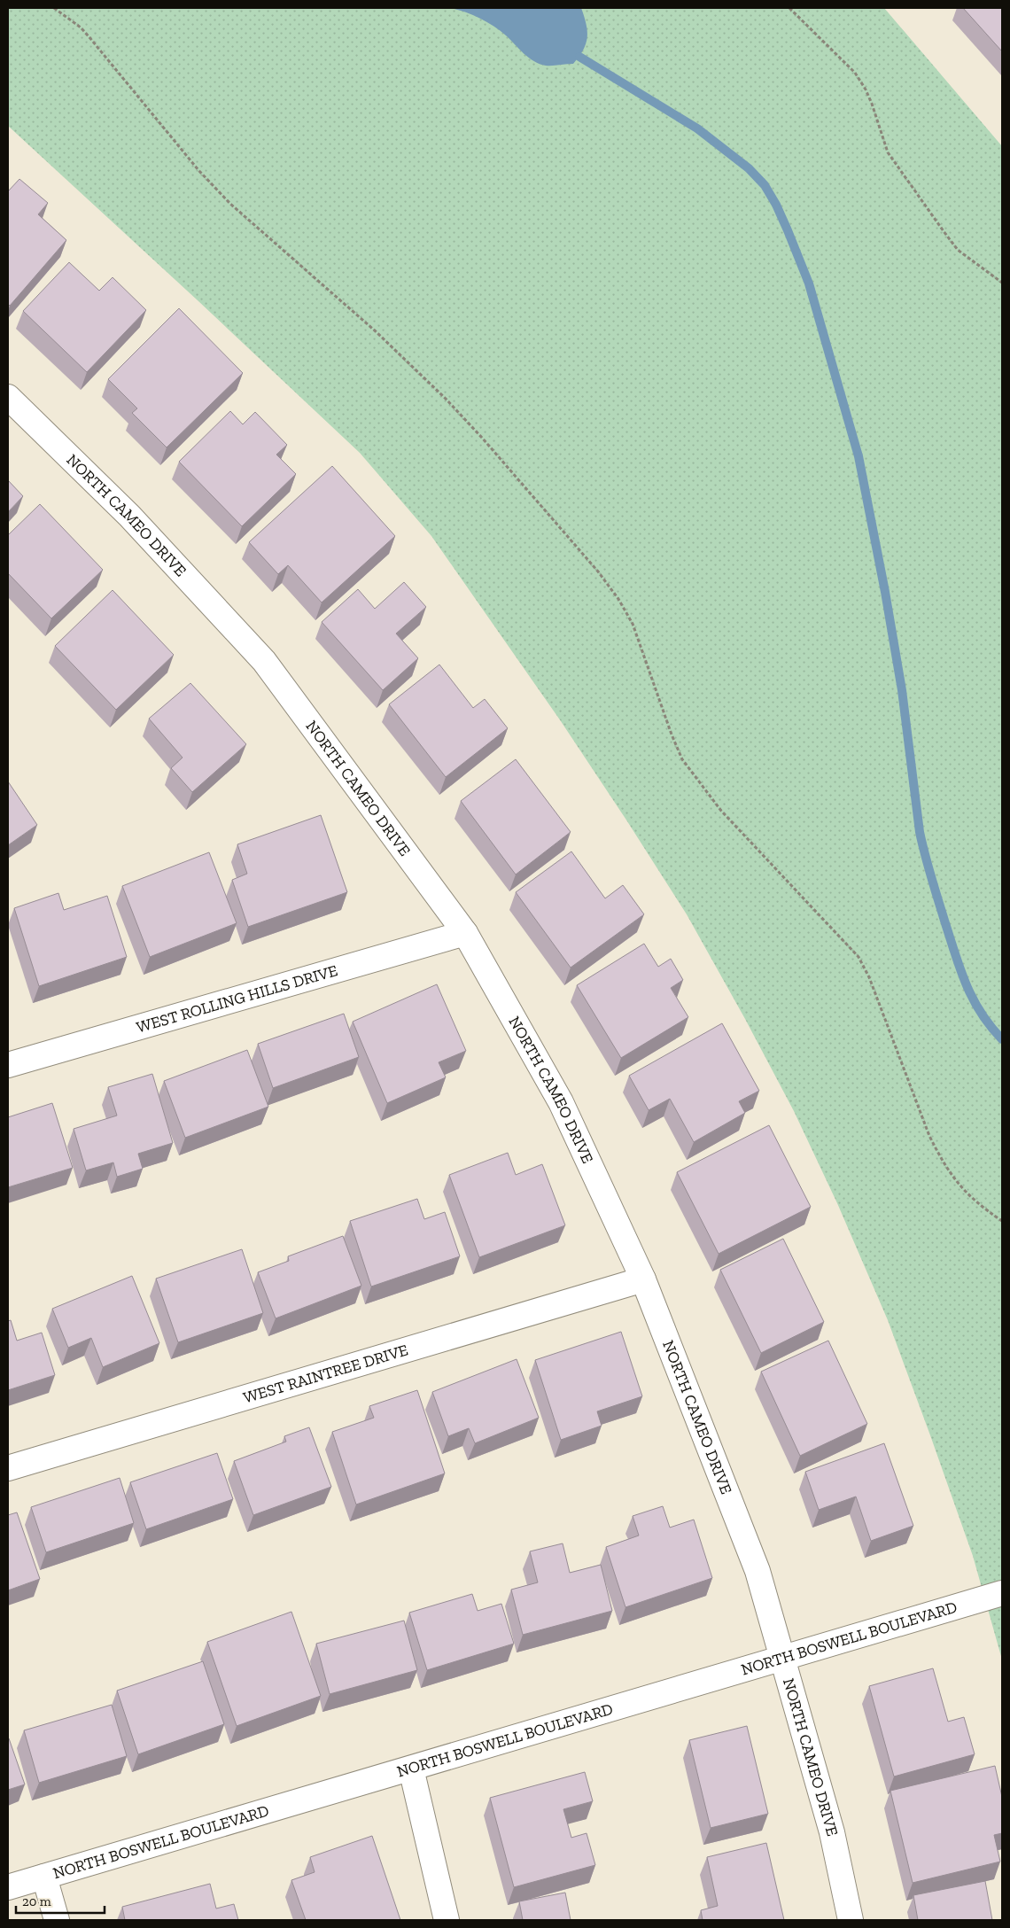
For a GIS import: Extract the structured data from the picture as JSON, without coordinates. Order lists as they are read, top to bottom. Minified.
{"streets":{"street":["NORTH CAMEO DRIVE","WEST ROLLING HILLS DRIVE","WEST RAINTREE DRIVE","NORTH BOSWELL BOULEVARD"]},"crossings":[["NORTH CAMEO DRIVE","WEST ROLLING HILLS DRIVE"],["NORTH CAMEO DRIVE","WEST RAINTREE DRIVE"],["NORTH CAMEO DRIVE","NORTH BOSWELL BOULEVARD"]],"scale_bar":"20 m"}
